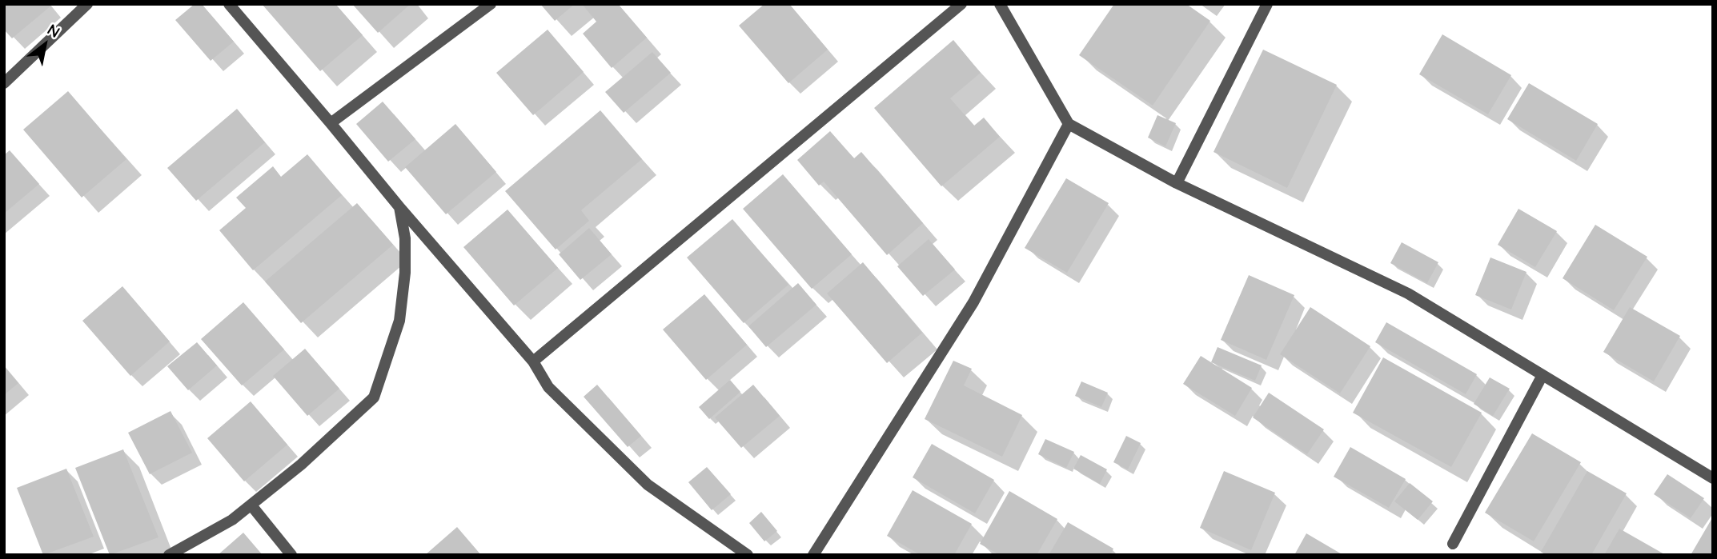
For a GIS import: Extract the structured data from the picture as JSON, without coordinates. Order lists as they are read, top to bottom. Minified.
{"north":"top right"}
